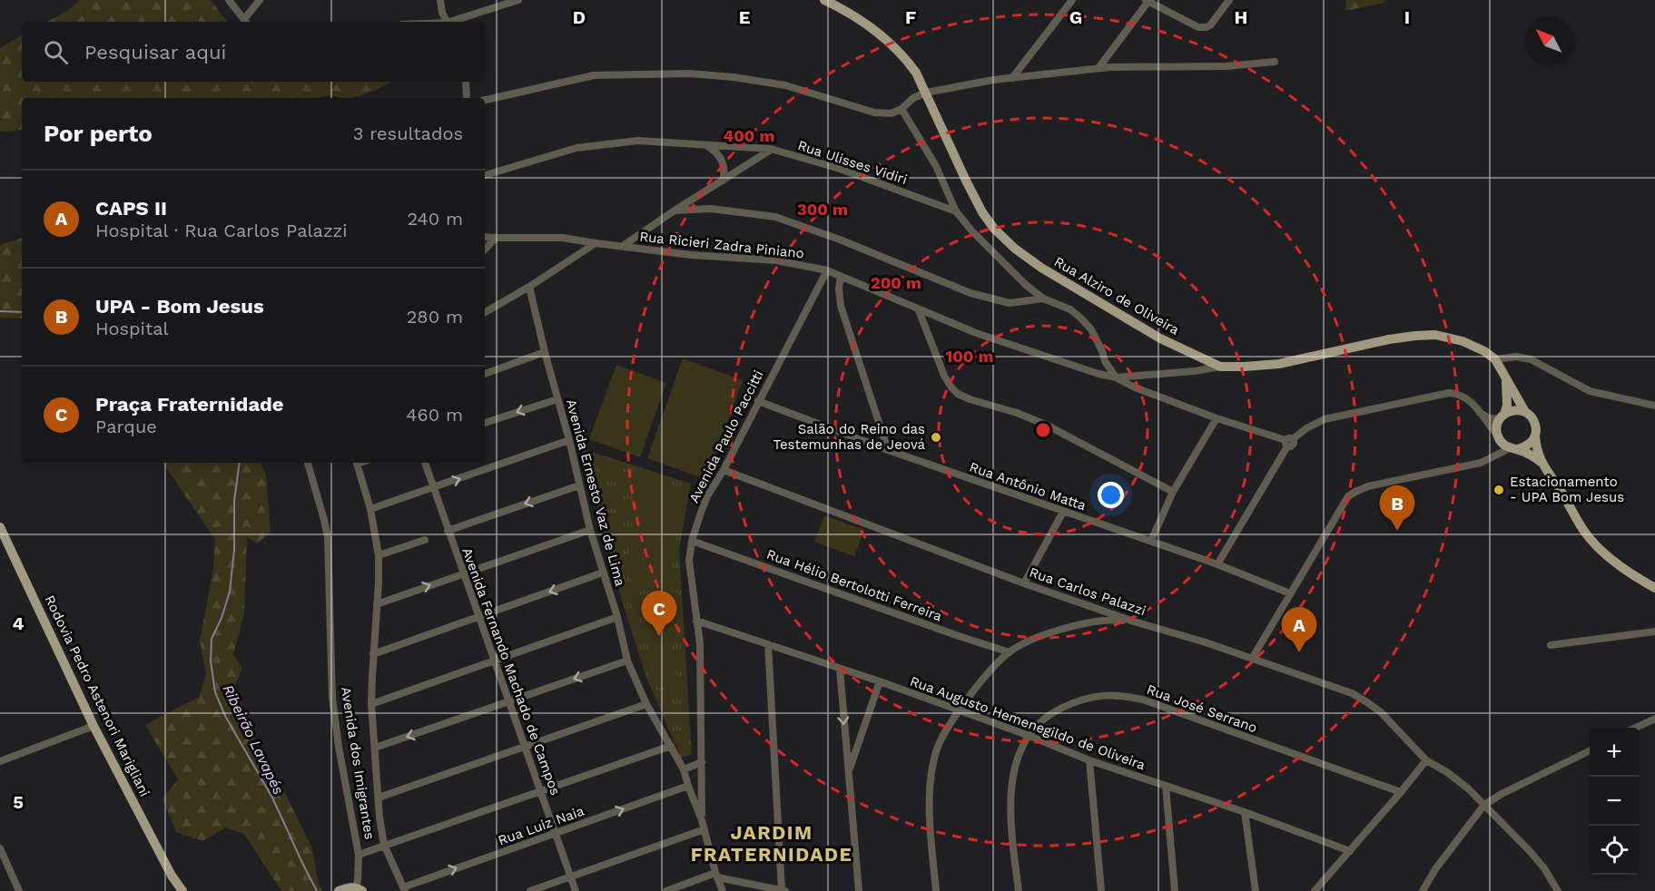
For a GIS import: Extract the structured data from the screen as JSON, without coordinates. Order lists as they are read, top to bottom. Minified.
{"streets":{"main road":["Rua Alziro de Oliveira","Rodovia Pedro Astenori Marigliani"],"street":["Rua Ulisses Vidiri","Rua Ricieri Zadra Piniano","Avenida Paulo Paccitti","Rua Antônio Matta","Avenida Ernesto Vaz de Lima","Rua Hélio Bertolotti Ferreira","Rua Carlos Palazzi","Avenida Fernando Machado de Campos","Rua José Serrano","Rua Augusto Hemenegildo de Oliveira","Avenida dos Imigrantes","Rua Luiz Naia"]},"crossings":[["Rua Ricieri Zadra Piniano","Rua Alziro de Oliveira"],["Rua Ricieri Zadra Piniano","Avenida Paulo Paccitti"],["Avenida Paulo Paccitti","Rua Antônio Matta"],["Avenida Paulo Paccitti","Avenida Ernesto Vaz de Lima"],["Avenida Paulo Paccitti","Rua Hélio Bertolotti Ferreira"],["Avenida Paulo Paccitti","Rua Carlos Palazzi"],["Avenida Paulo Paccitti","Rua Augusto Hemenegildo de Oliveira"],["Avenida Ernesto Vaz de Lima","Rua Luiz Naia"],["Avenida Fernando Machado de Campos","Rua Luiz Naia"],["Rua José Serrano","Rua Augusto Hemenegildo de Oliveira"]],"districts":["JARDIM FRATERNIDADE"],"water":["Ribeirão Lavapés"],"places":["Salão do Reino das Testemunhas de Jeová","Estacionamento - UPA Bom Jesus"],"north":"top left","page":{"search":"Pesquisar aqui","heading":["Por perto","3 resultados"],"list":[{"mark":"A","name":"CAPS II","note":"Hospital · Rua Carlos Palazzi","value":"240 m"},{"mark":"B","name":"UPA - Bom Jesus","note":"Hospital","value":"280 m"},{"mark":"C","name":"Praça Fraternidade","note":"Parque","value":"460 m"}],"pins":["B","C","A"],"map_buttons":["+","−"]},"grid":{"columns":["D","E","F","G","H","I"],"rows":["4","5"]},"rings":["400 m","300 m","200 m","100 m"]}
